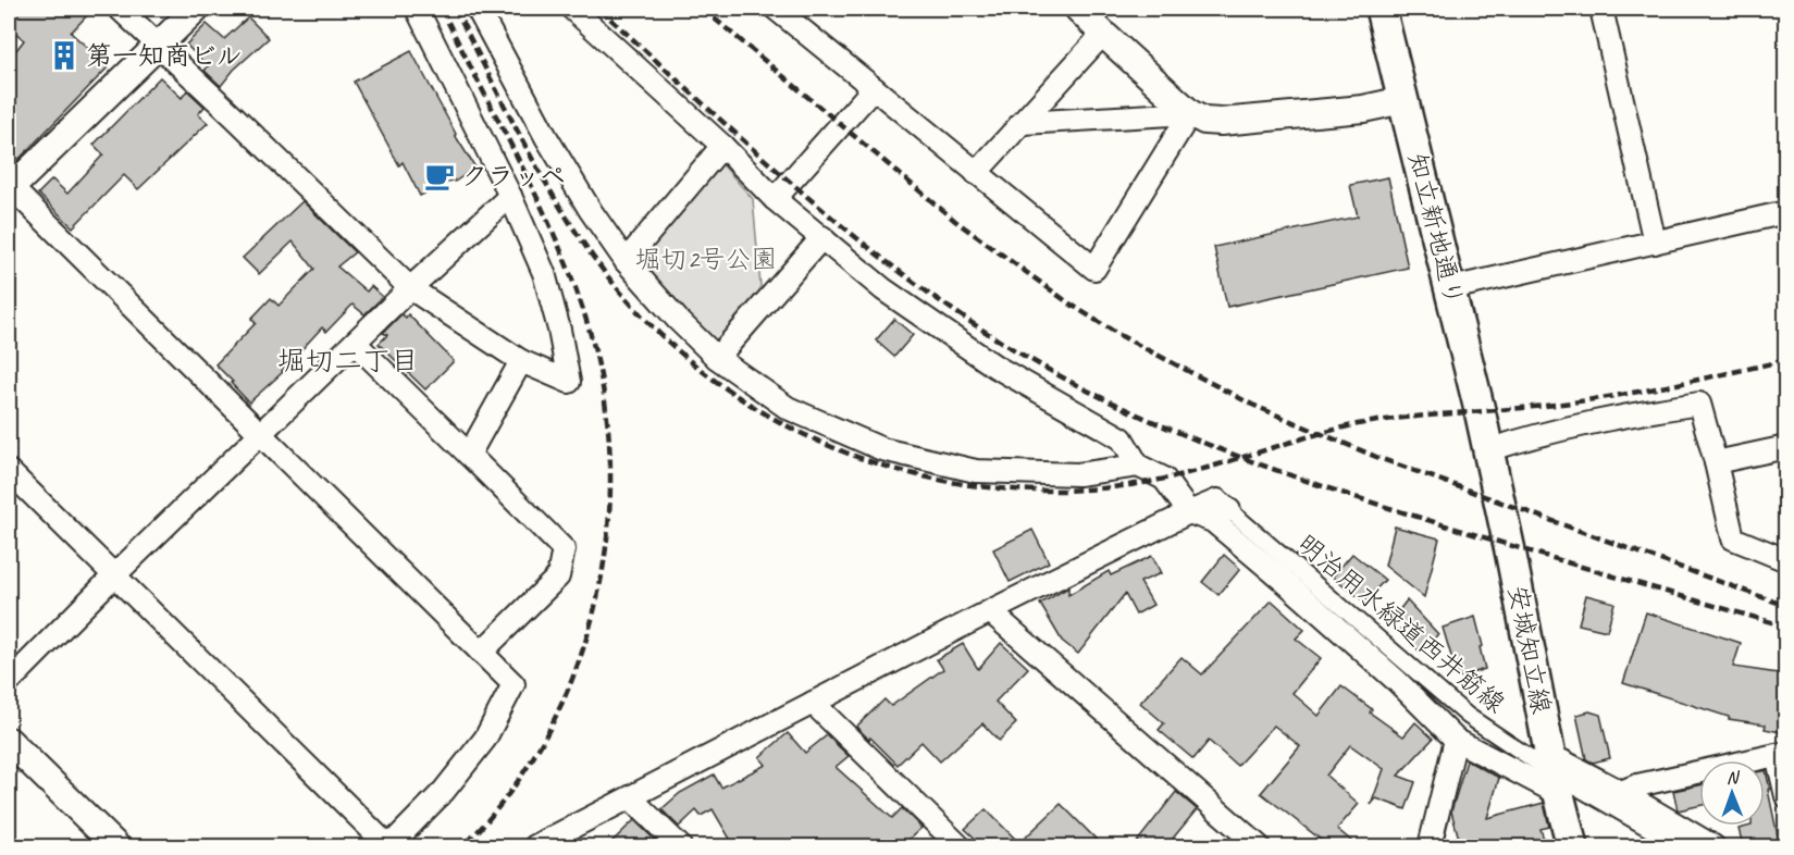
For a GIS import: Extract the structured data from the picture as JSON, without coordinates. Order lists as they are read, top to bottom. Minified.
{"streets":{"main road":["知立新地通り","安城知立線"],"street":["明治用水緑道西井筋線"]},"crossings":[["知立新地通り","安城知立線"],["明治用水緑道西井筋線","安城知立線"]],"districts":["堀切二丁目"],"parks":["堀切2号公園"],"places":{"building":["第一知商ビル"],"cafe":["クラッペ"]},"north":"top"}
